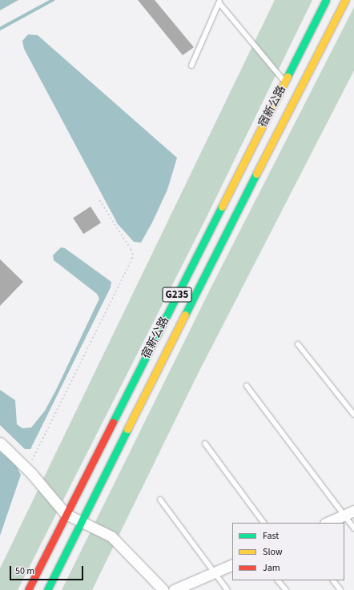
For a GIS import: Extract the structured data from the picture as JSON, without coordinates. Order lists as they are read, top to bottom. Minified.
{"streets":{"highway":["宿新公路","G235"]},"legend":["Fast","Slow","Jam"],"scale_bar":"50 m"}
